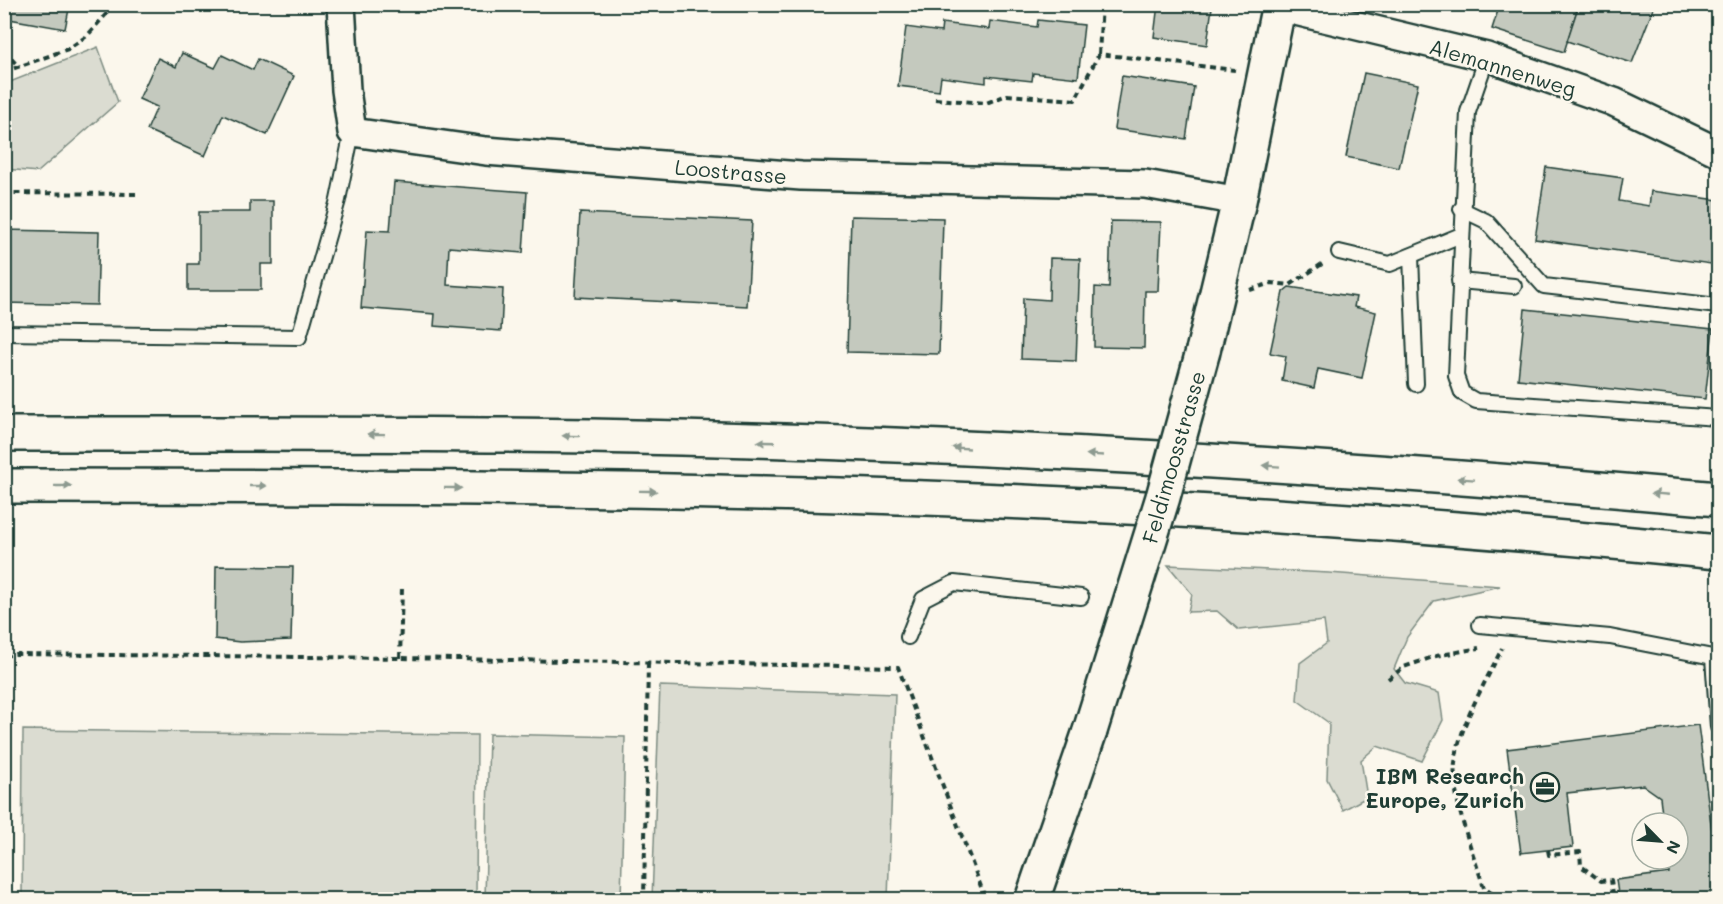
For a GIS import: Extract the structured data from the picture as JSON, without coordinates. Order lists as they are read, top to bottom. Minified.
{"streets":{"main road":["Feldimoosstrasse"],"street":["Alemannenweg","Loostrasse"]},"crossings":[["Alemannenweg","Feldimoosstrasse"],["Loostrasse","Feldimoosstrasse"]],"places":{"office":["IBM Research Europe, Zurich"]},"north":"bottom right"}
